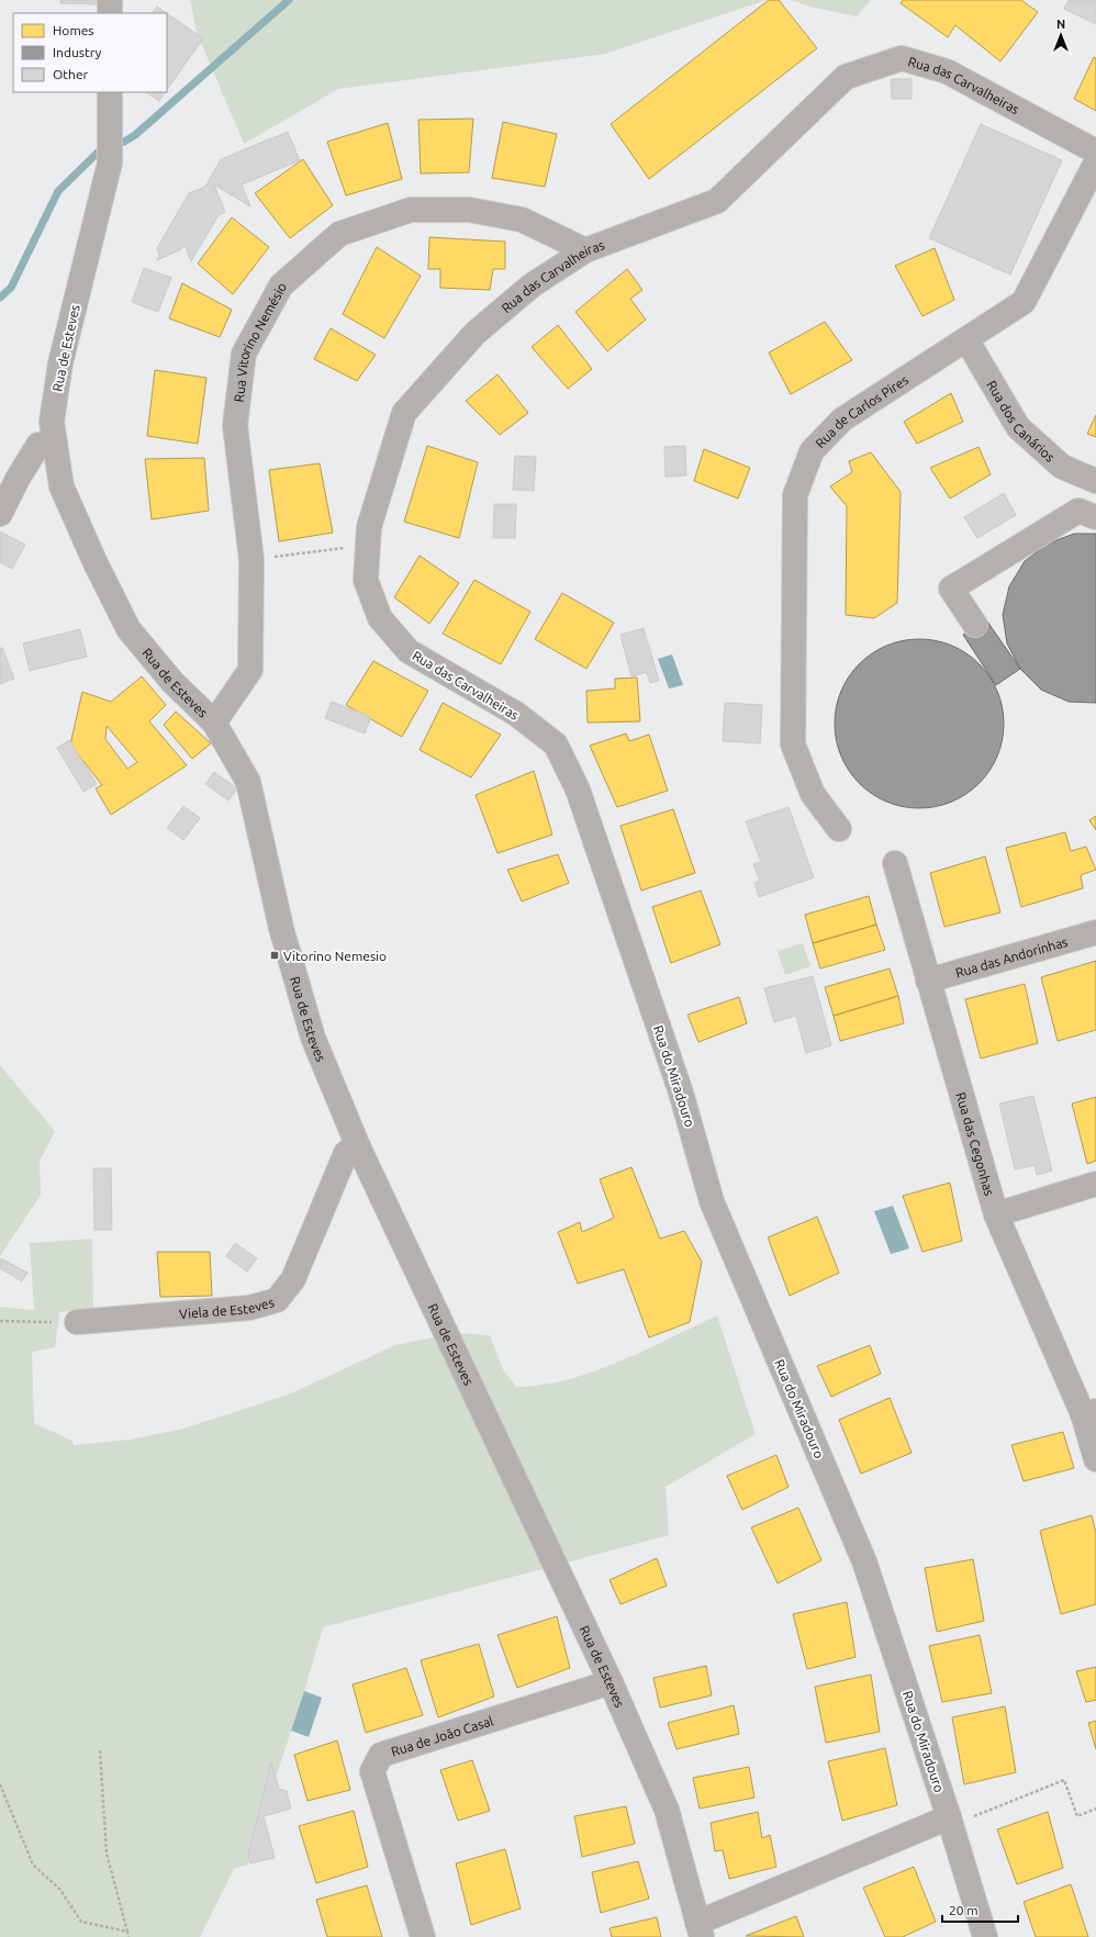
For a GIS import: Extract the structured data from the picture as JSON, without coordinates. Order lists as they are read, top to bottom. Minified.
{"streets":{"street":["Rua das Carvalheiras","Rua Vitorino Nemésio","Rua de Esteves","Rua de Carlos Pires","Rua dos Canários","Rua das Andorinhas","Rua do Miradouro","Rua das Cegonhas","Viela de Esteves","Rua de João Casal"]},"crossings":[["Rua das Carvalheiras","Rua Vitorino Nemésio"],["Rua das Carvalheiras","Rua do Miradouro"],["Rua Vitorino Nemésio","Rua de Esteves"],["Rua de Esteves","Viela de Esteves"],["Rua de Esteves","Rua de João Casal"],["Rua de Carlos Pires","Rua dos Canários"],["Rua das Andorinhas","Rua das Cegonhas"]],"places":{"transit":["Vitorino Nemesio"]},"legend":["Homes","Industry","Other"],"scale_bar":"20 m","north":"top"}
